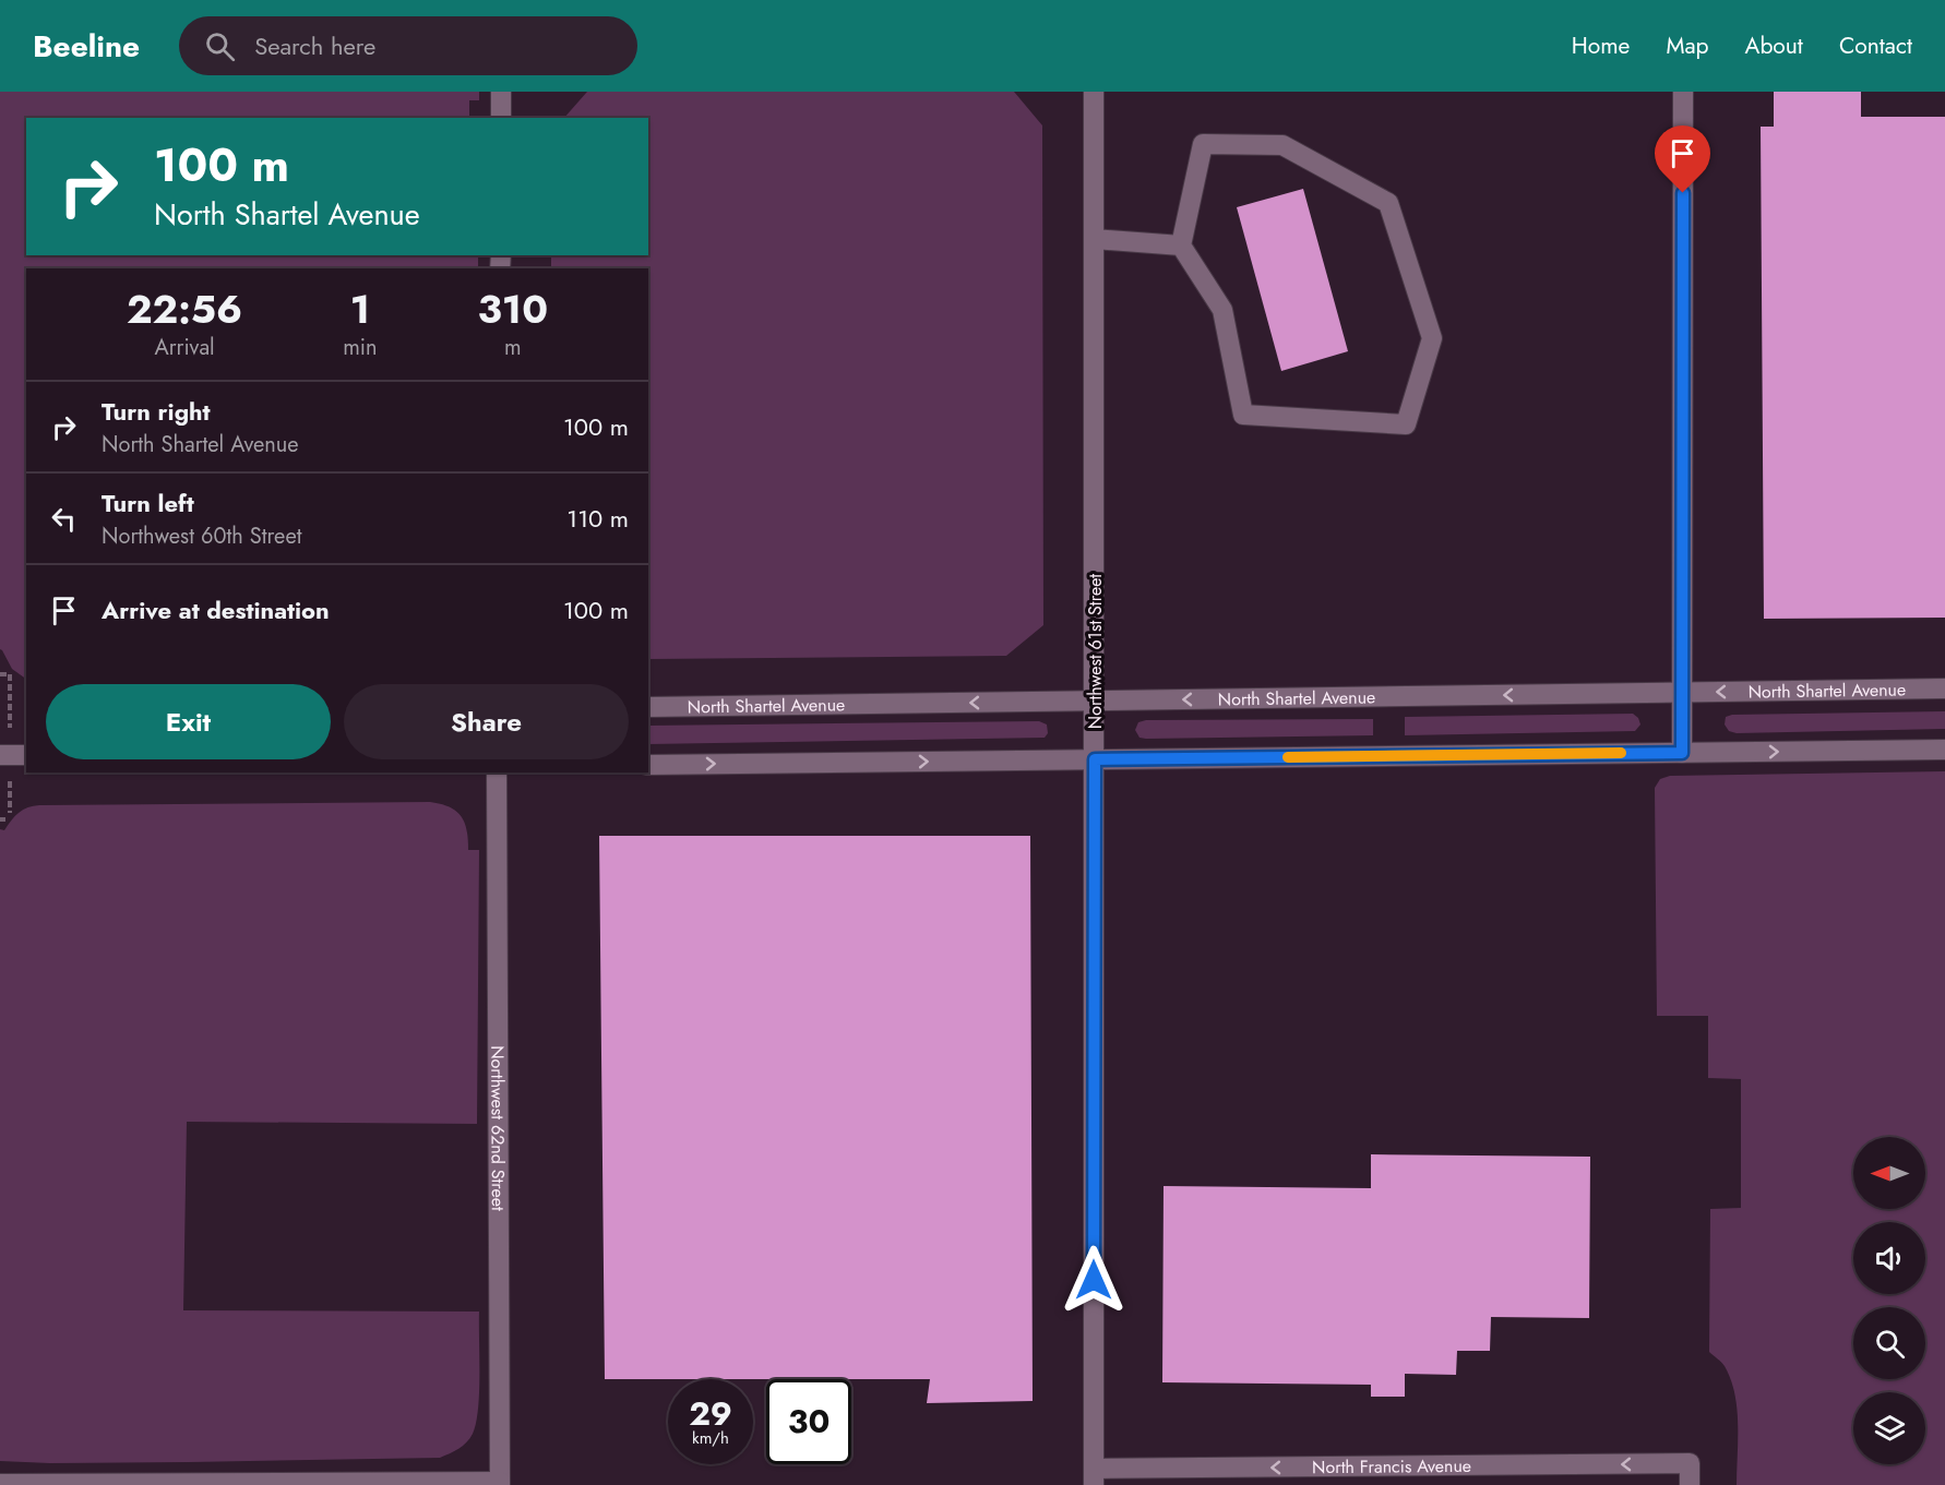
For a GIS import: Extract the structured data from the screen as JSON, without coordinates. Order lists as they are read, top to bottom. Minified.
{"streets":{"street":["Northwest 61st Street","North Shartel Avenue","Northwest 62nd Street","North Francis Avenue"]},"crossings":[["Northwest 61st Street","North Shartel Avenue"],["Northwest 61st Street","North Francis Avenue"]],"one_way":["North Francis Avenue"],"north":"left","page":{"header":"Beeline","search":"Search here","nav":["Home","Map","About","Contact"],"turn":["100 m","North Shartel Avenue"],"eta":["22:56","Arrival","1","min","310","m"],"list":[{"name":"Turn right","note":"North Shartel Avenue","value":"100 m"},{"name":"Turn left","note":"Northwest 60th Street","value":"110 m"},{"name":"Arrive at destination","value":"100 m"}],"buttons":["Exit","Share"],"speed":"29 km/h","limit":"30"}}
